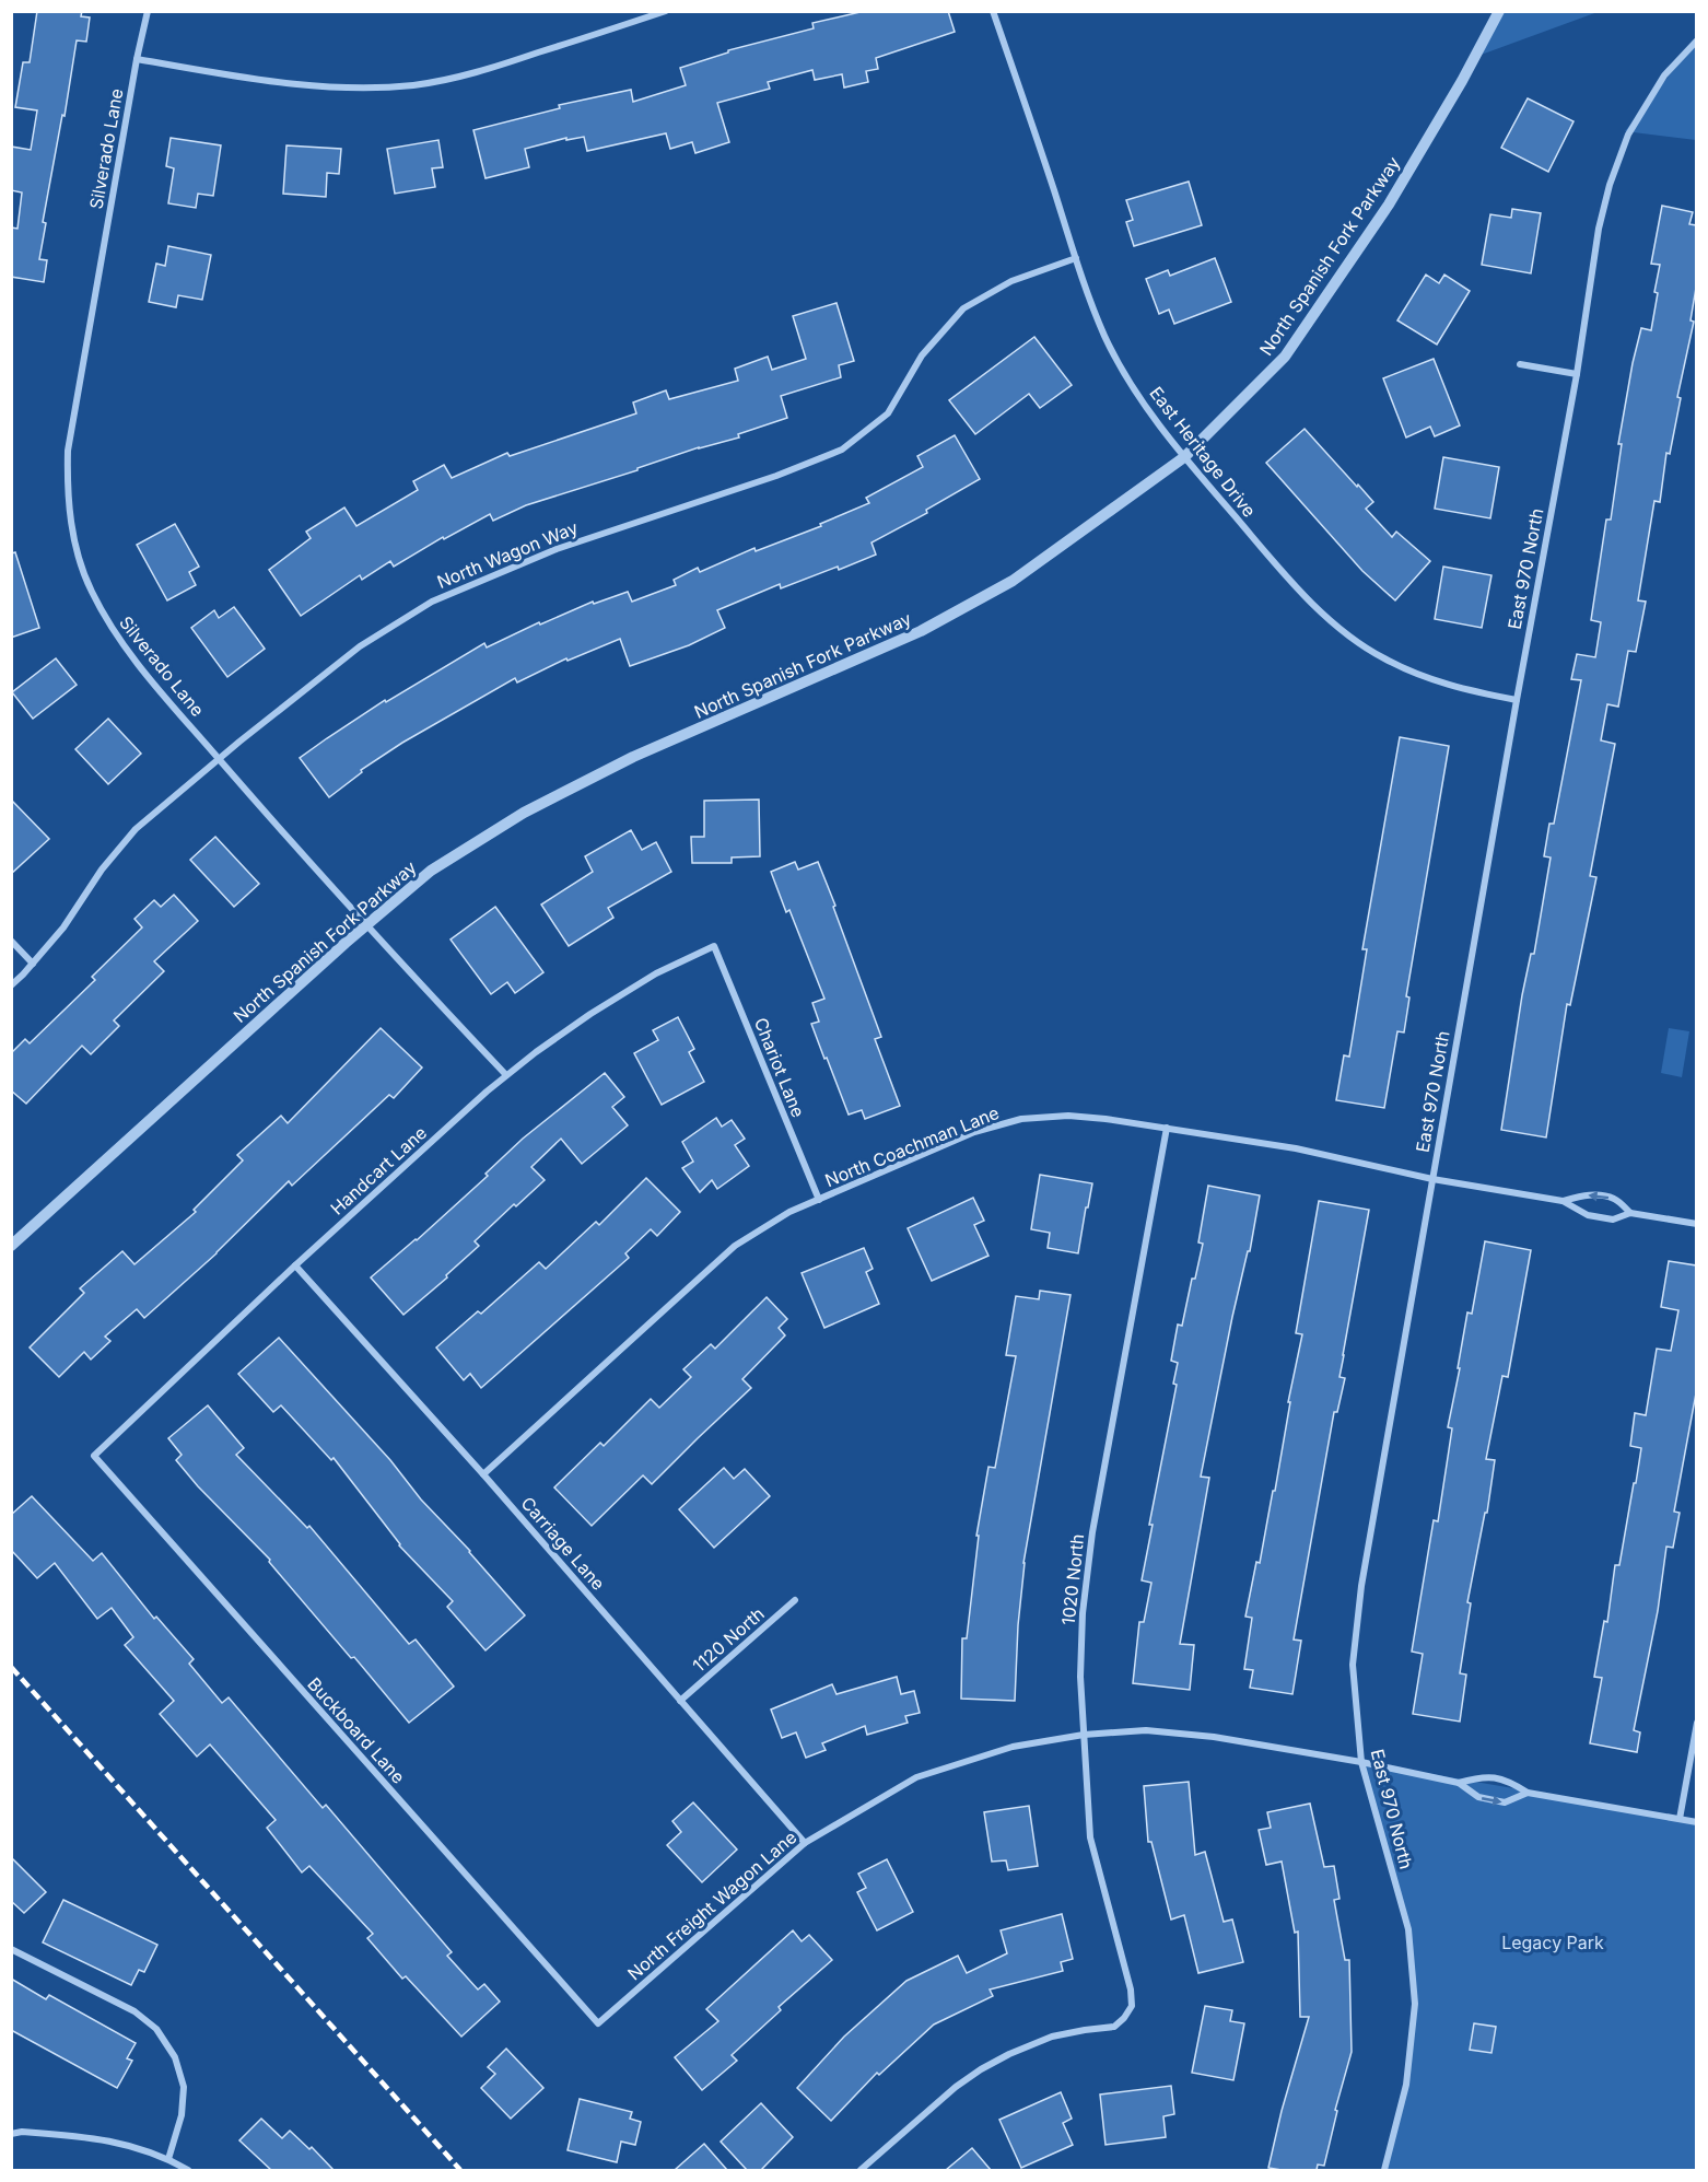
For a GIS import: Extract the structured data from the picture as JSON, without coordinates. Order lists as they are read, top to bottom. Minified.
{"streets":{"street":["Silverado Lane","North Spanish Fork Parkway","East Heritage Drive","North Wagon Way","East 970 North","Chariot Lane","North Coachman Lane","Handcart Lane","Carriage Lane","1020 North","1120 North","Buckboard Lane","North Freight Wagon Lane"]},"crossings":[["Silverado Lane","North Spanish Fork Parkway"],["Silverado Lane","North Wagon Way"],["Silverado Lane","Handcart Lane"],["North Spanish Fork Parkway","East Heritage Drive"],["East Heritage Drive","North Wagon Way"],["East Heritage Drive","East 970 North"],["East 970 North","North Coachman Lane"],["East 970 North","North Freight Wagon Lane"],["Chariot Lane","North Coachman Lane"],["Chariot Lane","Handcart Lane"],["North Coachman Lane","Carriage Lane"],["North Coachman Lane","1020 North"],["Handcart Lane","Carriage Lane"],["Handcart Lane","Buckboard Lane"],["Carriage Lane","1120 North"],["Carriage Lane","North Freight Wagon Lane"],["1020 North","North Freight Wagon Lane"],["Buckboard Lane","North Freight Wagon Lane"]],"parks":["Legacy Park"]}
